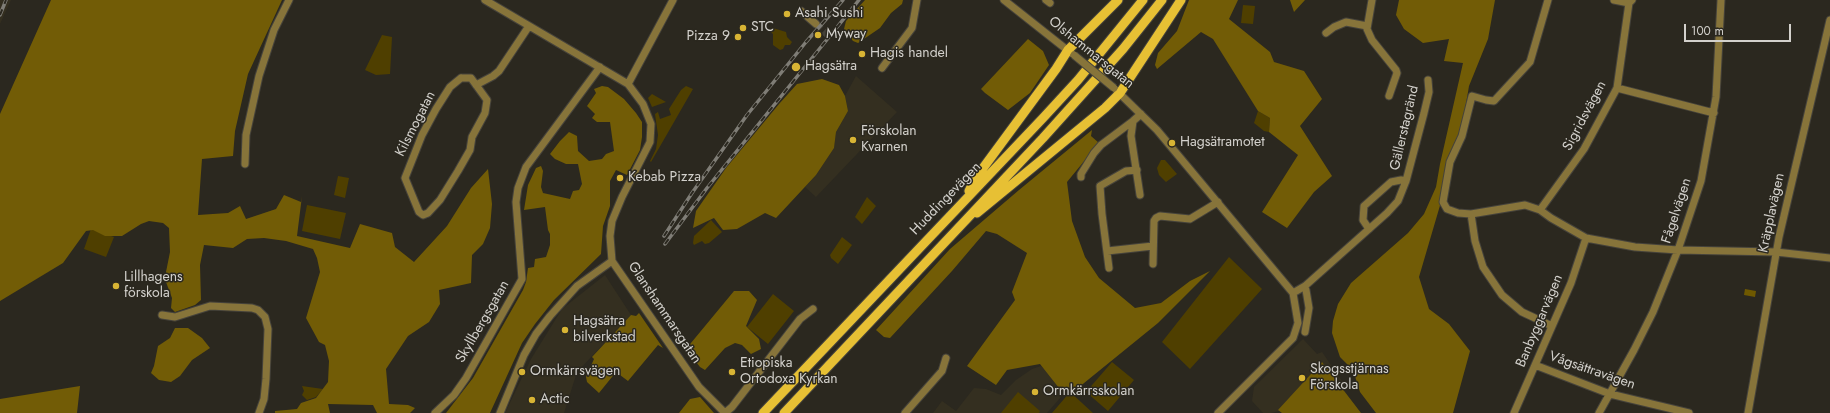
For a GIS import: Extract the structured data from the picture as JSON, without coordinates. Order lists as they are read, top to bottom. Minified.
{"streets":{"main road":["Huddingevägen"],"street":["Olshammarsgatan","Sigridsvägen","Kilsmogatan","Gällerstagränd","Fågelvägen","Kräpplavägen","Glanshammarsgatan","Banbyggarvägen","Skyllbergsgatan","Vågsättravägen"]},"crossings":[["Olshammarsgatan","Gällerstagränd"],["Fågelvägen","Vågsättravägen"],["Glanshammarsgatan","Skyllbergsgatan"],["Banbyggarvägen","Vågsättravägen"]],"places":["Asahi Sushi","STC","Myway","Pizza 9","Hagis handel","Hagsätra","Förskolan Kvarnen","Hagsätramotet","Kebab Pizza","Lillhagens förskola","Hagsätra bilverkstad","Ormkärrsvägen","Etiopiska Ortodoxa Kyrkan","Skogsstjärnas Förskola","Ormkärrsskolan","Actic"],"scale_bar":"100 m"}
